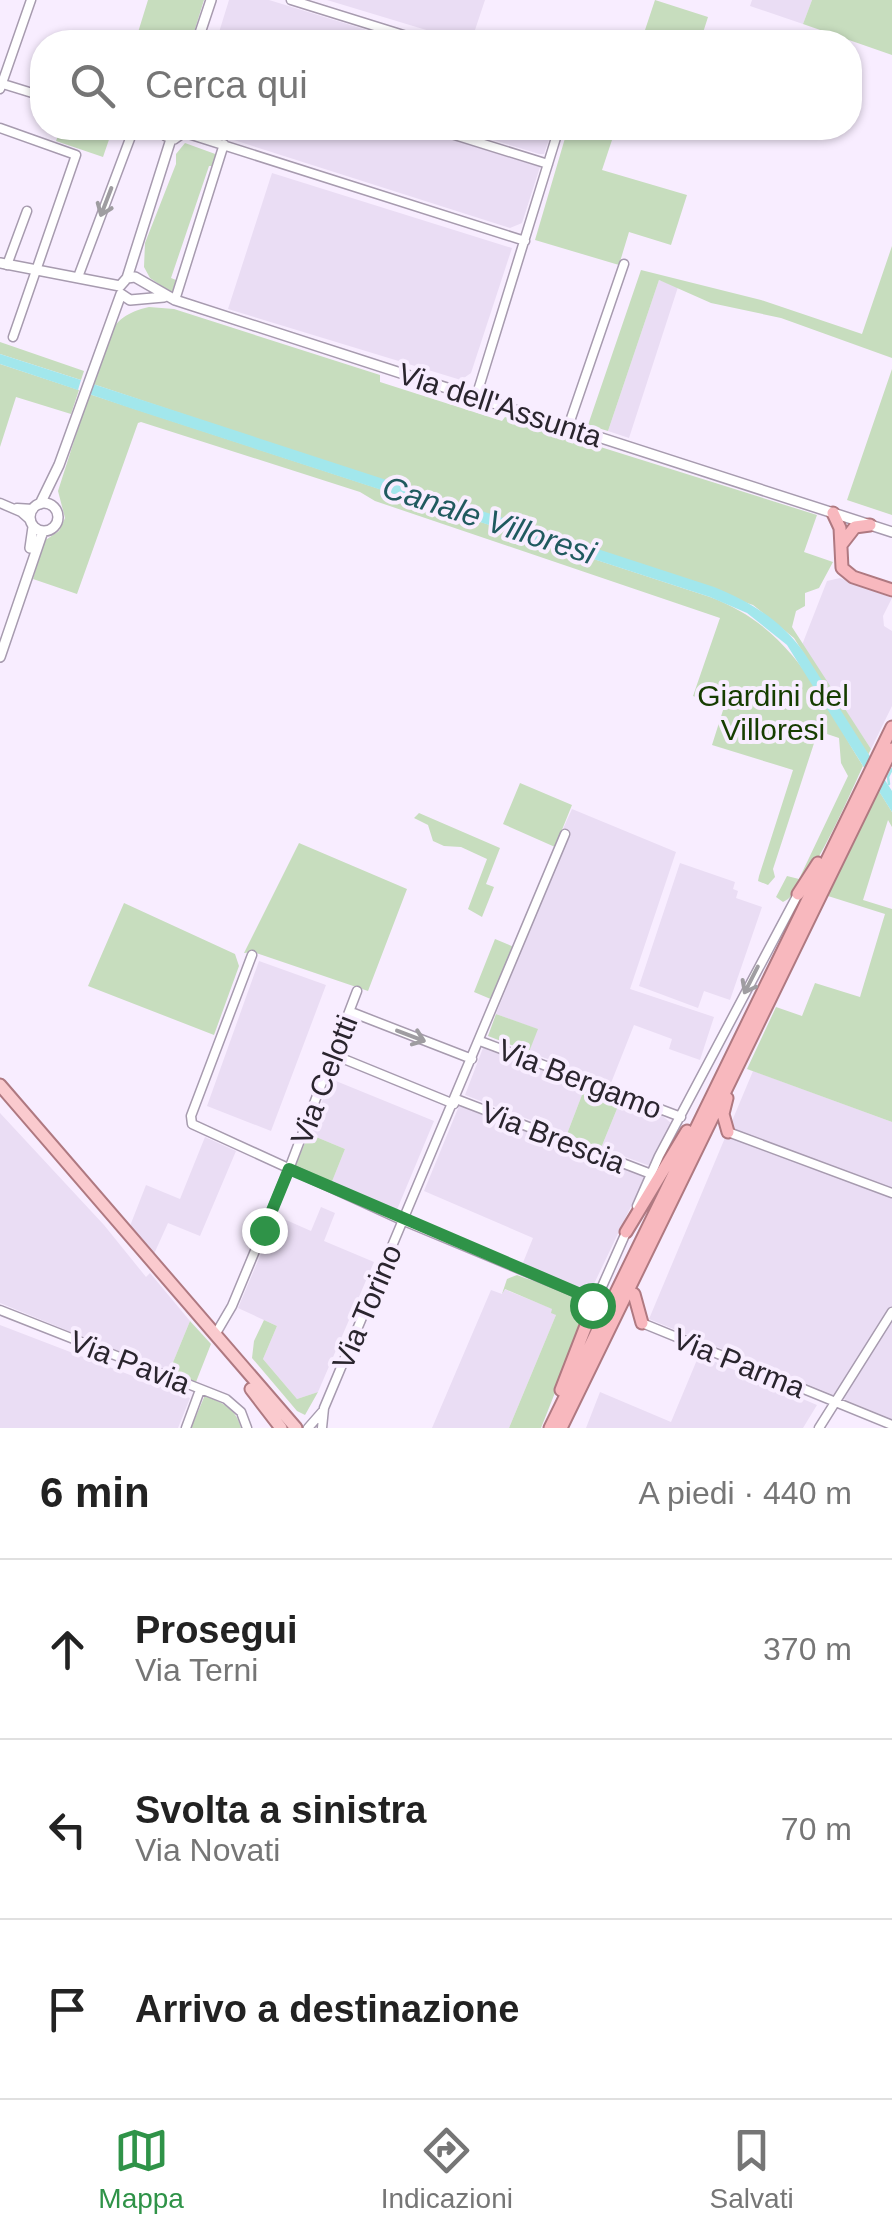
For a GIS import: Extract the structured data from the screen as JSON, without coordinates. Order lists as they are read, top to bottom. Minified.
{"streets":{"street":["Via dell'Assunta","Via Bergamo","Via Celotti","Via Brescia","Via Torino","Via Pavia","Via Parma"]},"crossings":[["Via Bergamo","Via Torino"],["Via Celotti","Via Brescia"],["Via Brescia","Via Torino"]],"water":["Canale Villoresi"],"parks":["Giardini del Villoresi"],"page":{"search":"Cerca qui","heading":["6 min","A piedi · 440 m"],"list":[["Prosegui","Via Terni","370 m"],["Svolta a sinistra","Via Novati","70 m"],"Arrivo a destinazione"],"nav":["Mappa","Indicazioni","Salvati"]}}
